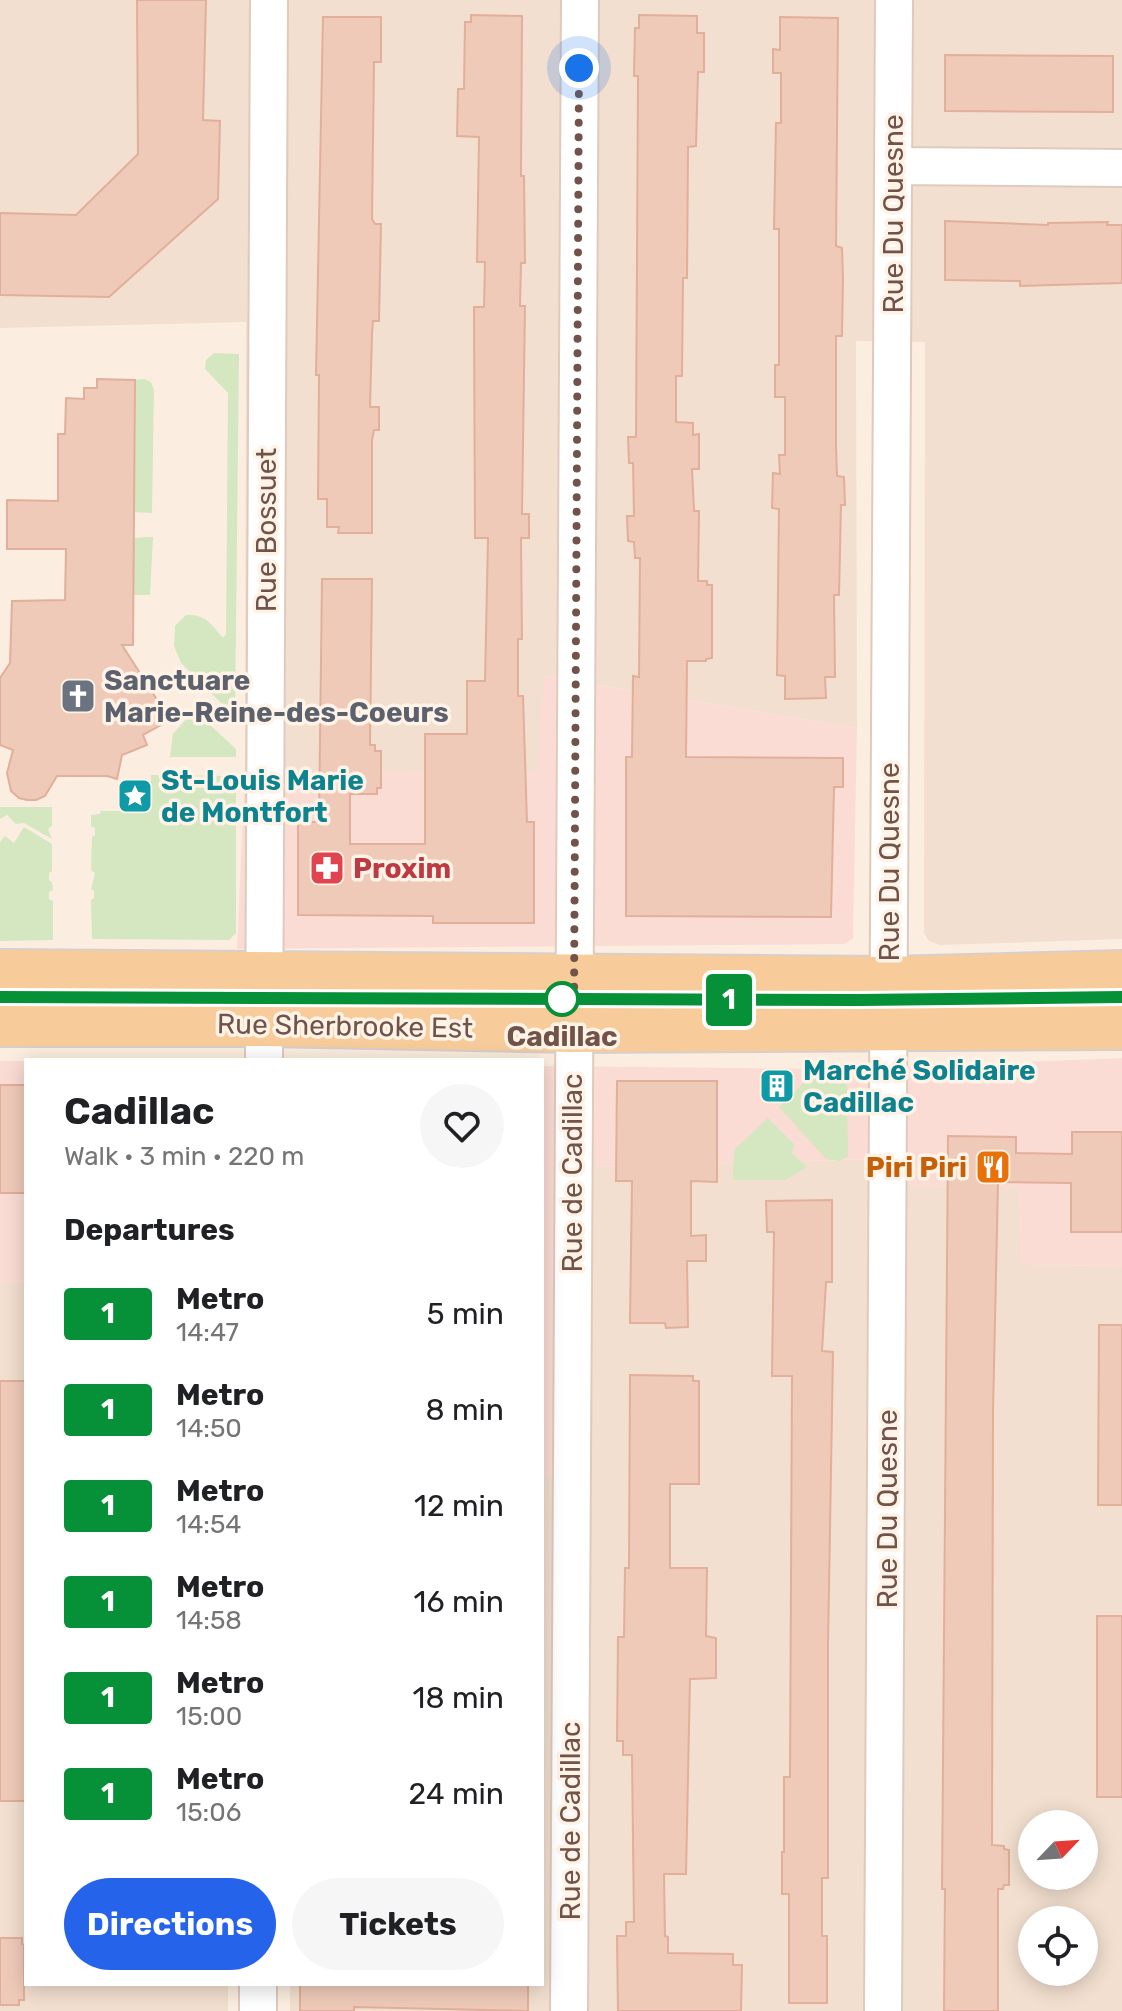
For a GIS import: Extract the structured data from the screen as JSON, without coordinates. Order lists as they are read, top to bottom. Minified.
{"streets":{"main road":["Rue Sherbrooke Est"],"street":["Rue Du Quesne","Rue Bossuet","Rue de Cadillac"]},"crossings":[["Rue Du Quesne","Rue Sherbrooke Est"],["Rue Bossuet","Rue Sherbrooke Est"],["Rue Sherbrooke Est","Rue de Cadillac"]],"places":{"church":["Sanctuare Marie-Reine-des-Coeurs"],"place":["St-Louis Marie de Montfort"],"pharmacy":["Proxim"],"other":["Cadillac"],"building":["Marché Solidaire Cadillac"],"restaurant":["Piri Piri"]},"lines":["metro line 1"],"north":"top right","page":{"on_map":"1","heading":[["Cadillac","Walk · 3 min · 220 m"],"Departures"],"list":[{"mark":"1","name":"Metro","note":"14:47","value":"5 min"},{"mark":"1","name":"Metro","note":"14:50","value":"8 min"},{"mark":"1","name":"Metro","note":"14:54","value":"12 min"},{"mark":"1","name":"Metro","note":"14:58","value":"16 min"},{"mark":"1","name":"Metro","note":"15:00","value":"18 min"},{"mark":"1","name":"Metro","note":"15:06","value":"24 min"}],"buttons":["Directions","Tickets"]}}
